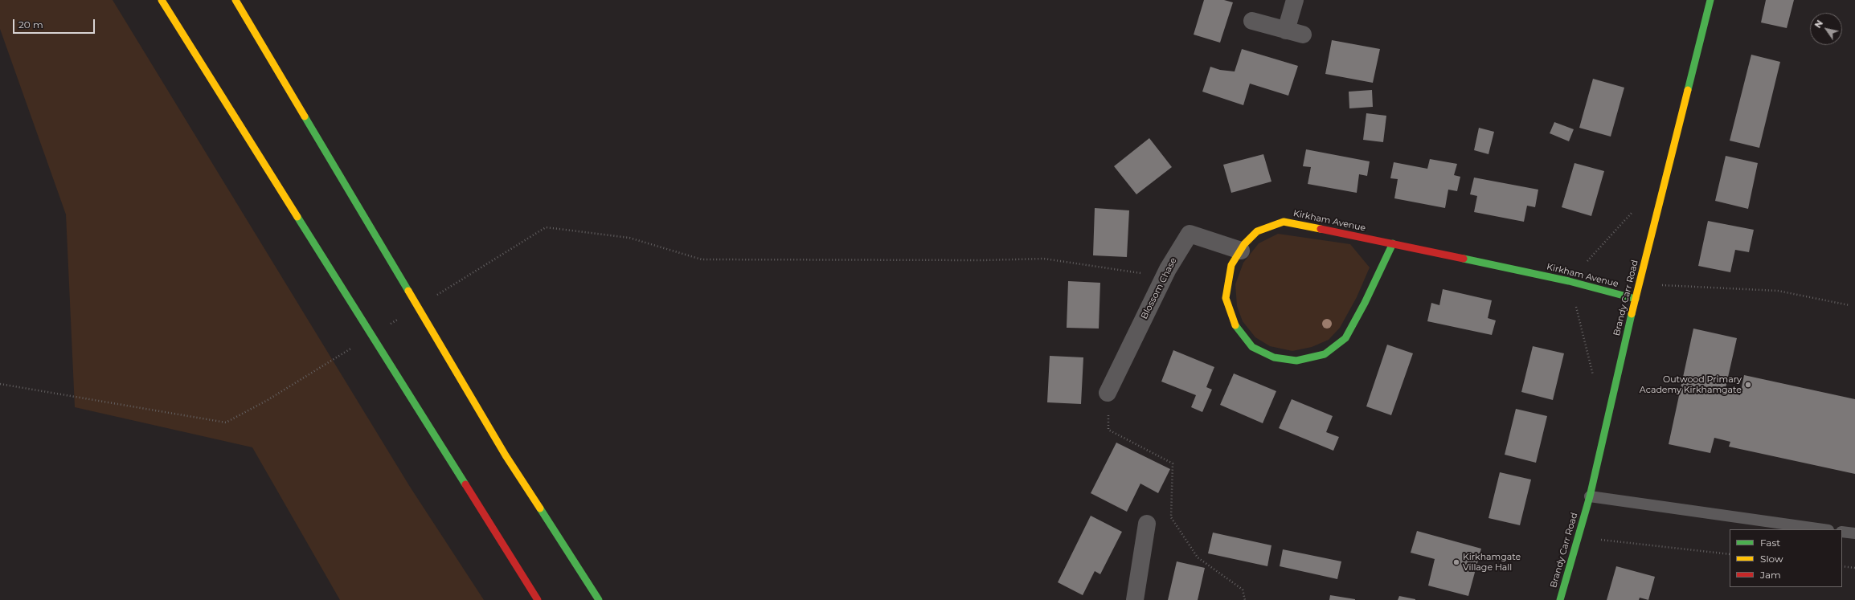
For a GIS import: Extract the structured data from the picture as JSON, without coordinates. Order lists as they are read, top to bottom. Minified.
{"streets":{"main road":["Kirkham Avenue","Brandy Carr Road"],"street":["Blossom Chase"]},"crossings":[["Kirkham Avenue","Blossom Chase"],["Kirkham Avenue","Brandy Carr Road"]],"places":["Outwood Primary Academy Kirkhamgate","Kirkhamgate Village Hall"],"legend":["Fast","Slow","Jam"],"scale_bar":"20 m","north":"top left"}
